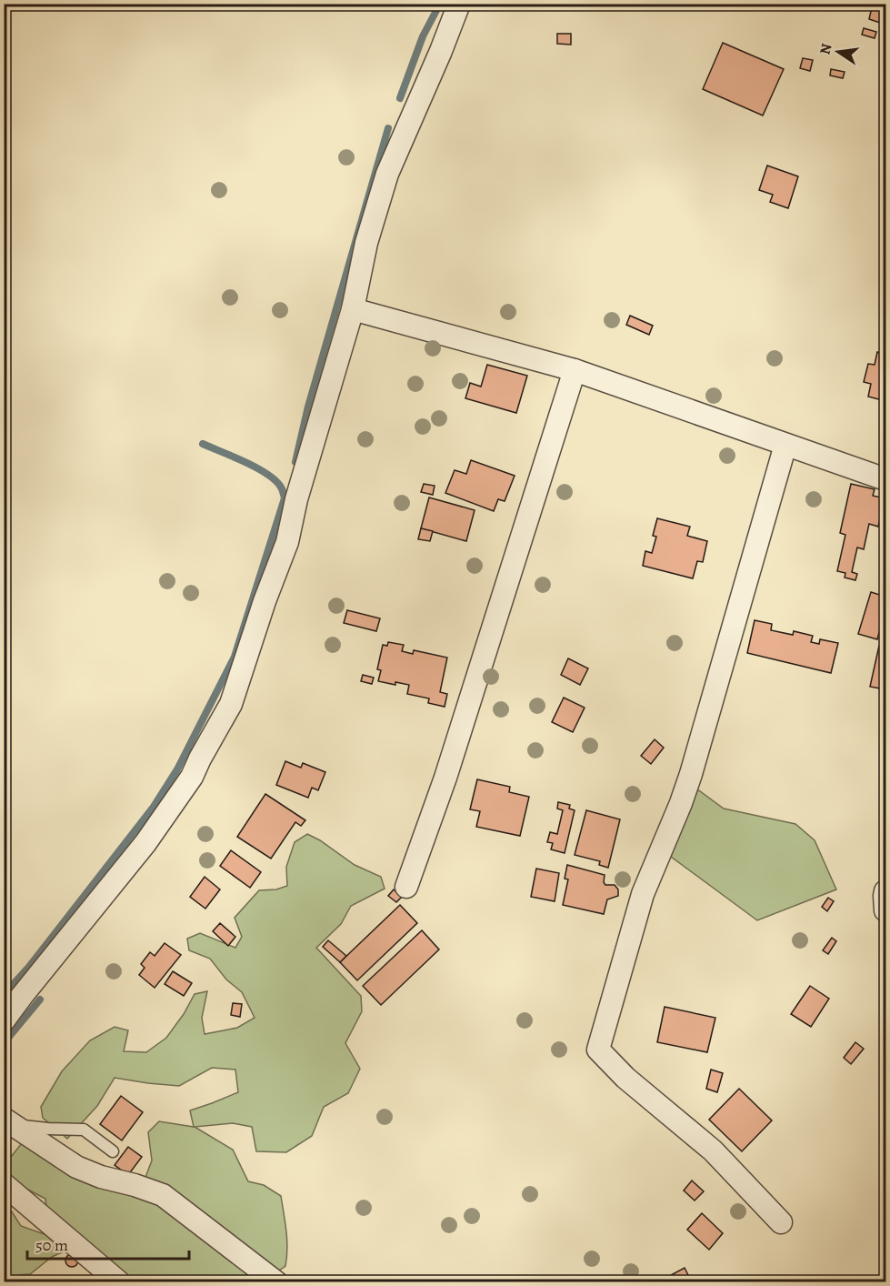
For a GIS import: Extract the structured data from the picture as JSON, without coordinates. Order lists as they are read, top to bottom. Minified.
{"scale_bar":"50 m","north":"left"}
